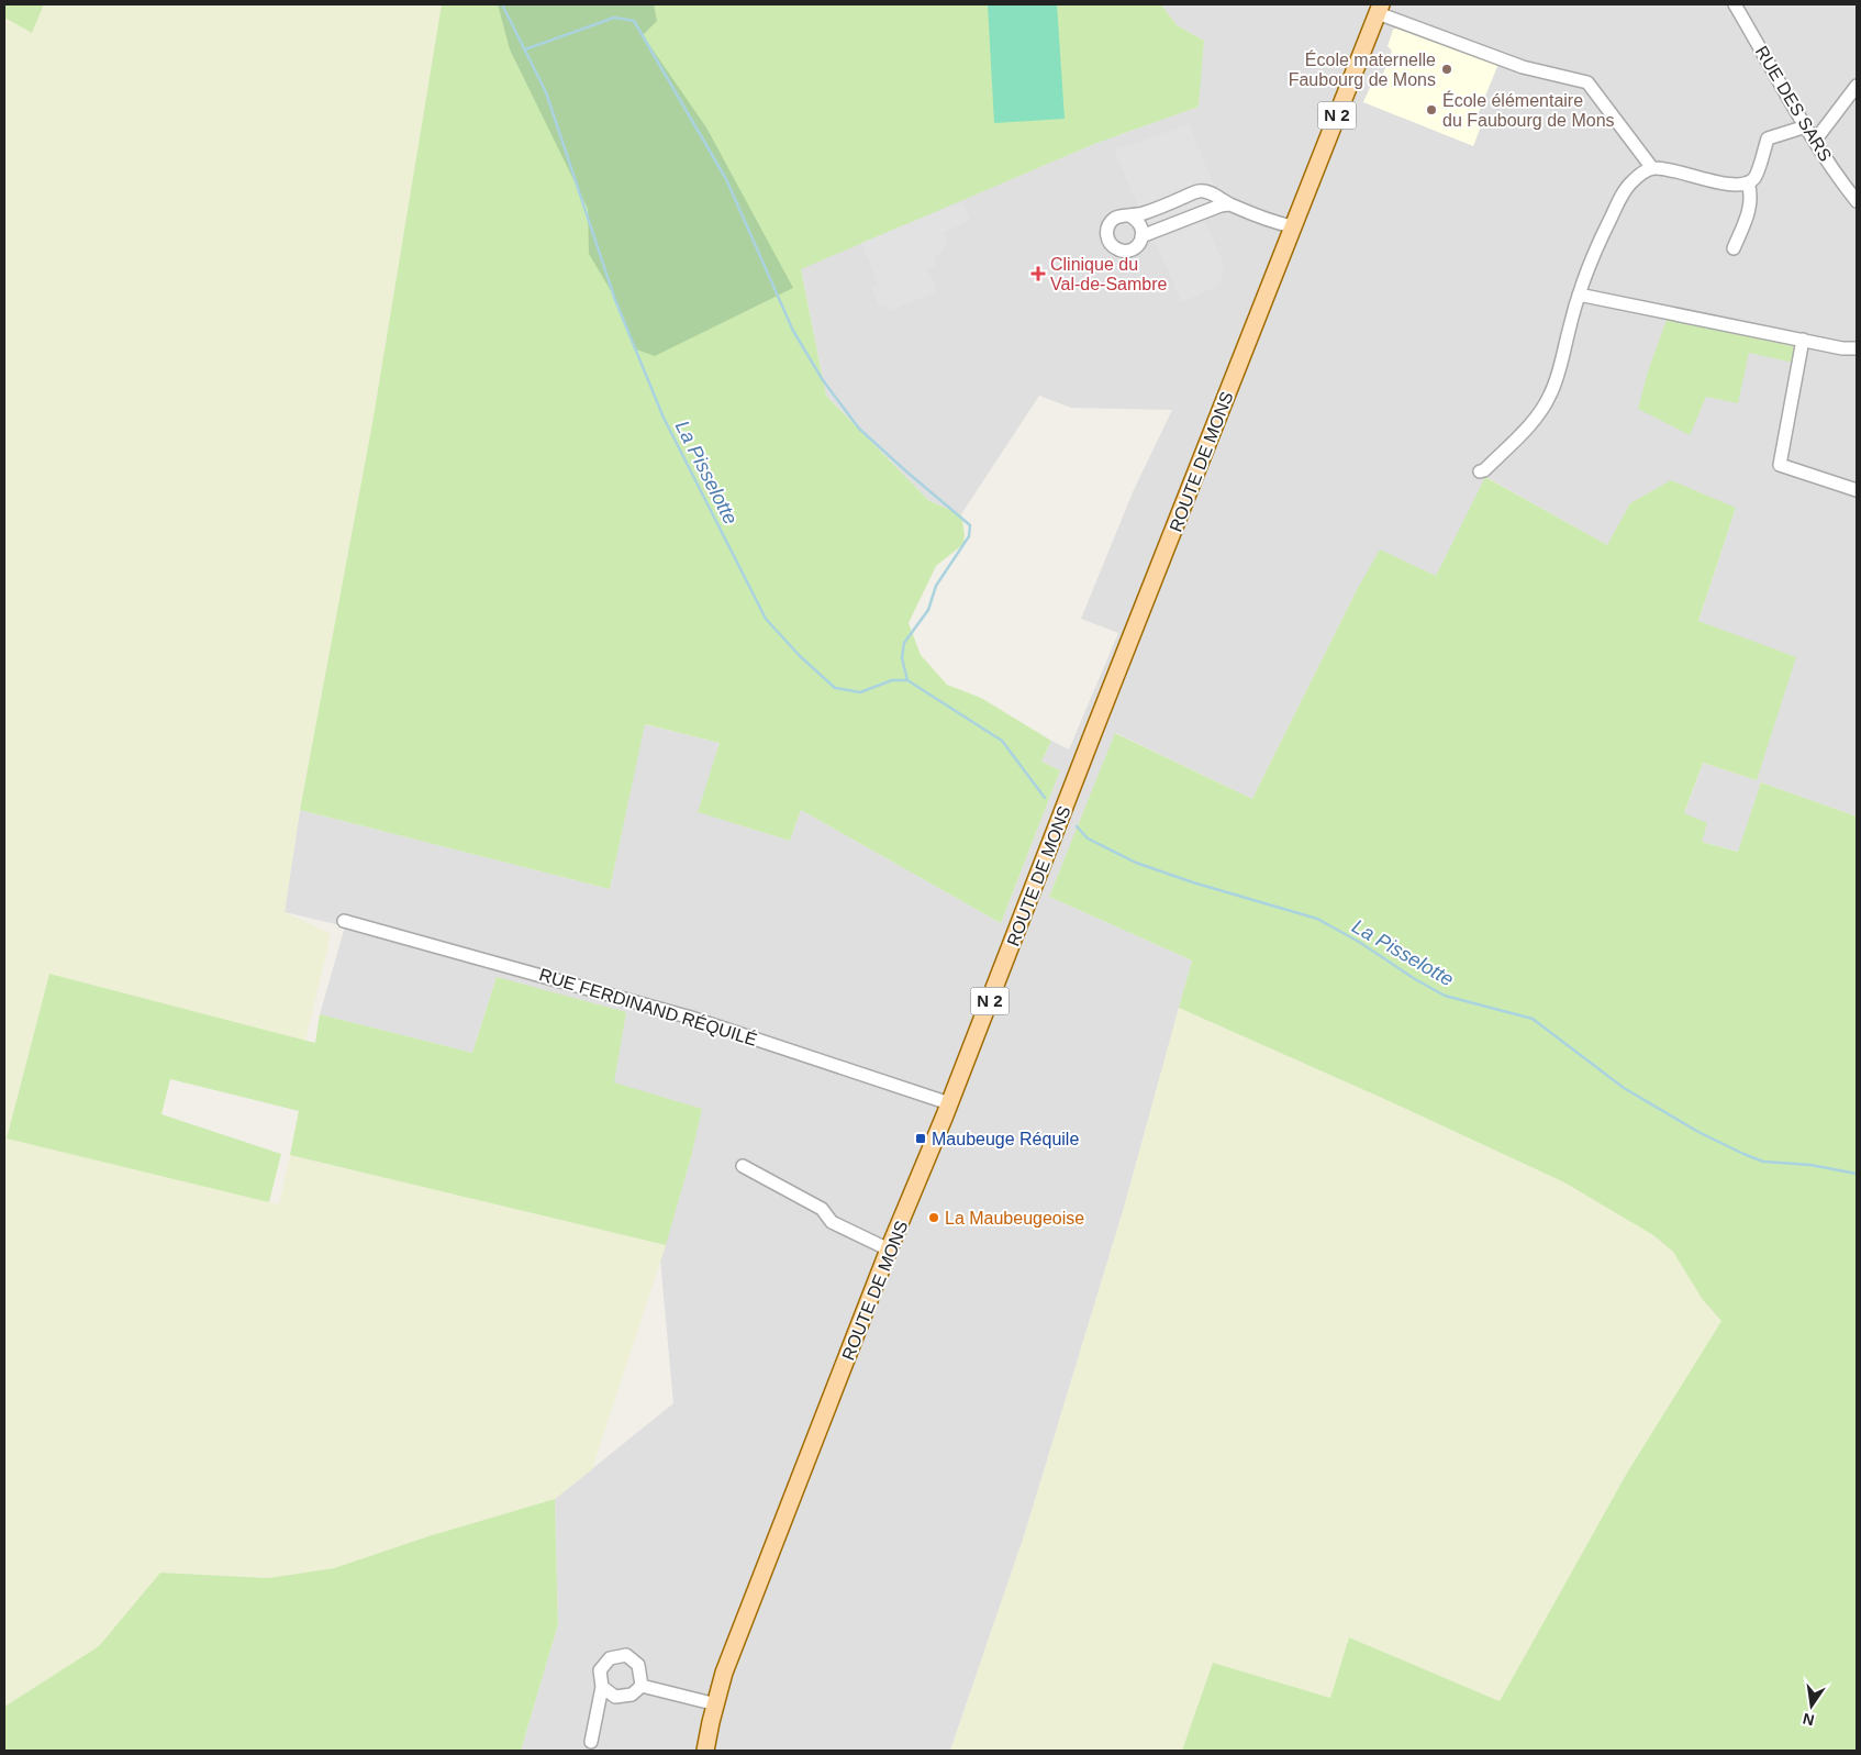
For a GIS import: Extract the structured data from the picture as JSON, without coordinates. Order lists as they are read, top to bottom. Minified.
{"streets":{"main road":["N 2","ROUTE DE MONS"],"street":["RUE DES SARS","RUE FERDINAND RÉQUILÉ"]},"crossings":[["ROUTE DE MONS","RUE FERDINAND RÉQUILÉ"]],"water":["La Pisselotte"],"places":{"other":["École maternelle Faubourg de Mons","École élémentaire du Faubourg de Mons","La Maubeugeoise"],"health":["Clinique du Val-de-Sambre"],"transit":["Maubeuge Réquile"]},"north":"bottom"}
